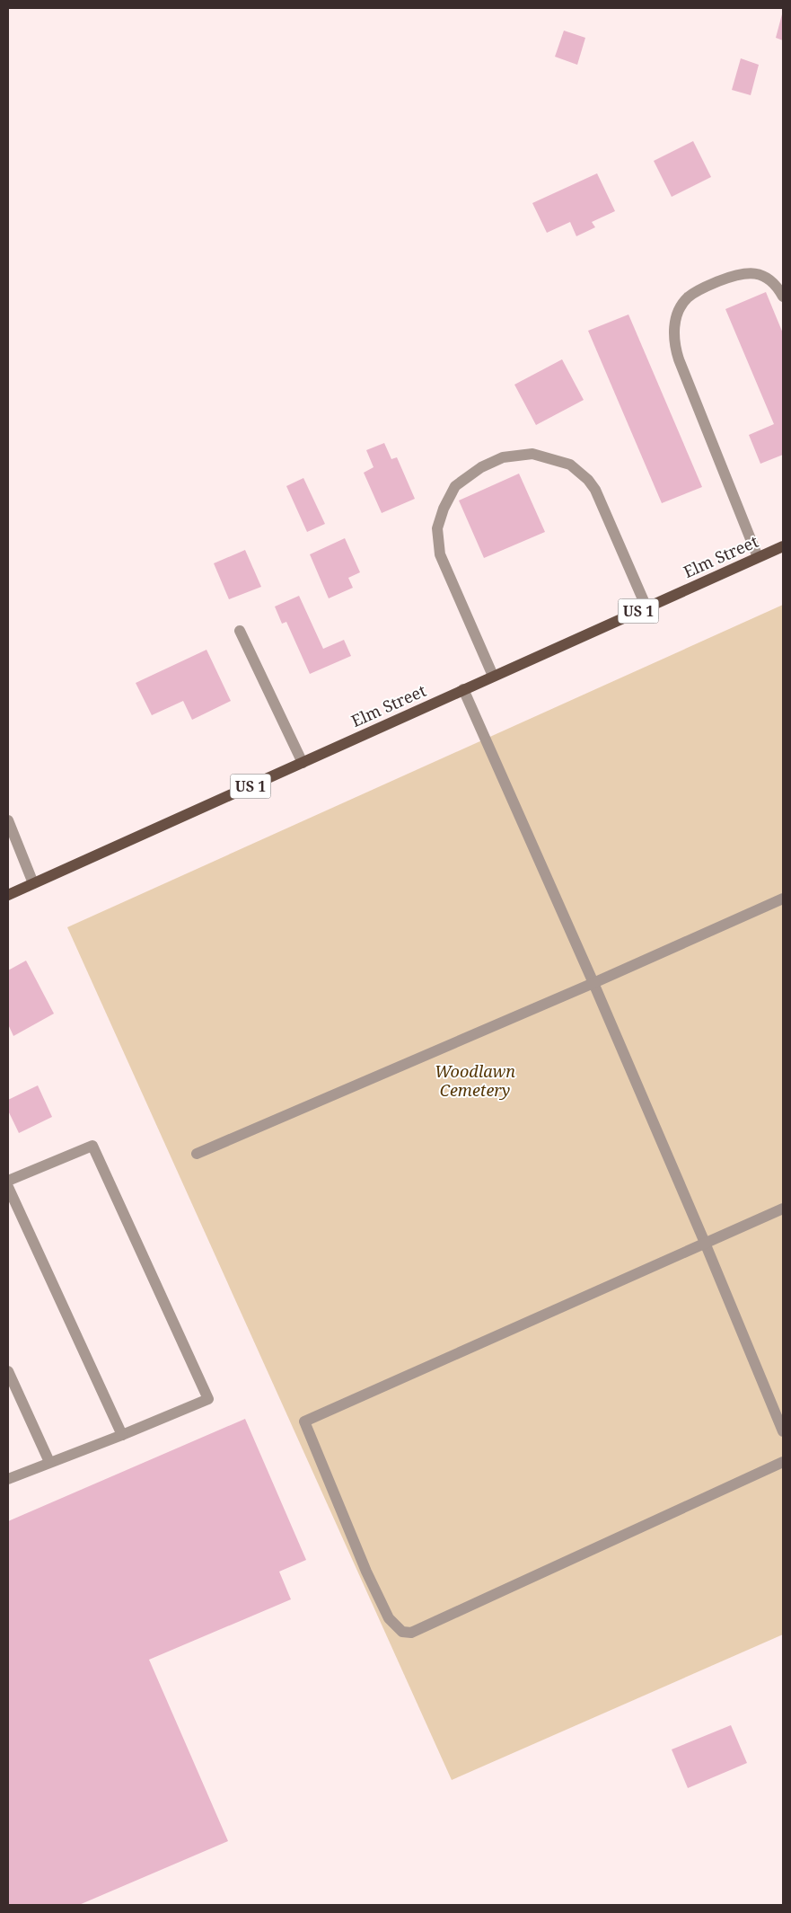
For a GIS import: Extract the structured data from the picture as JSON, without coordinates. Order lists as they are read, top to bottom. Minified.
{"streets":{"main road":["Elm Street","US 1"]},"parks":["Woodlawn Cemetery"]}
